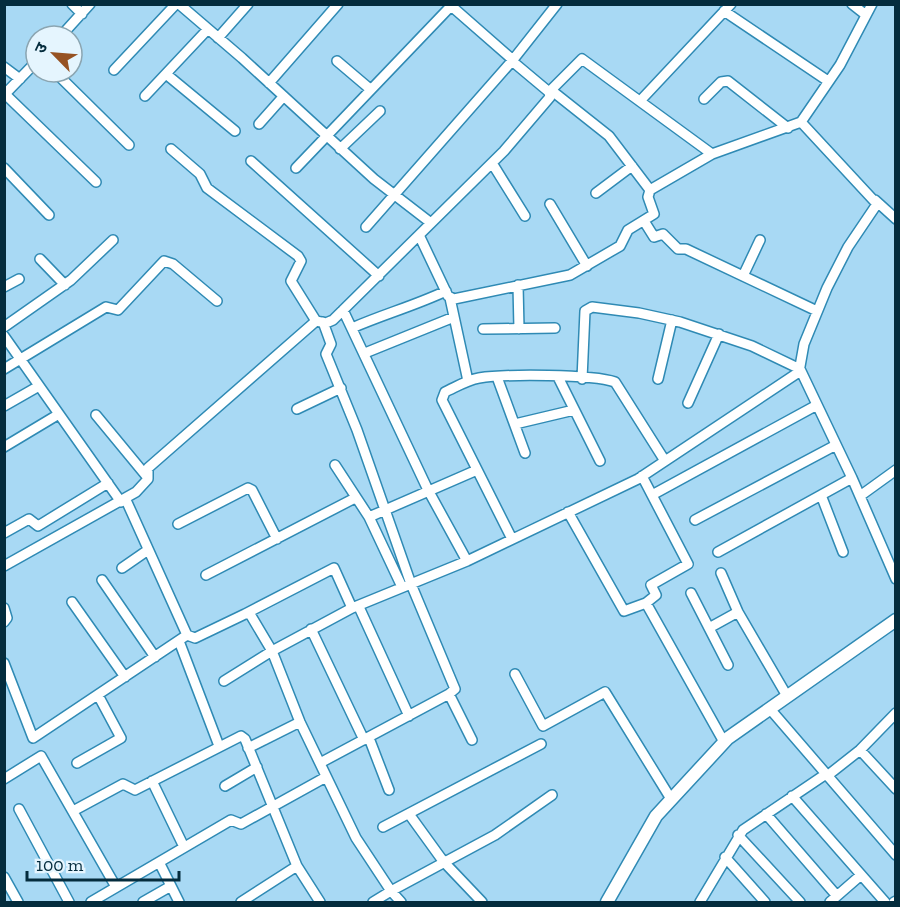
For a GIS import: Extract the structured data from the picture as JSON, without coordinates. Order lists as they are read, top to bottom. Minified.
{"scale_bar":"100 m","north":"top left"}
